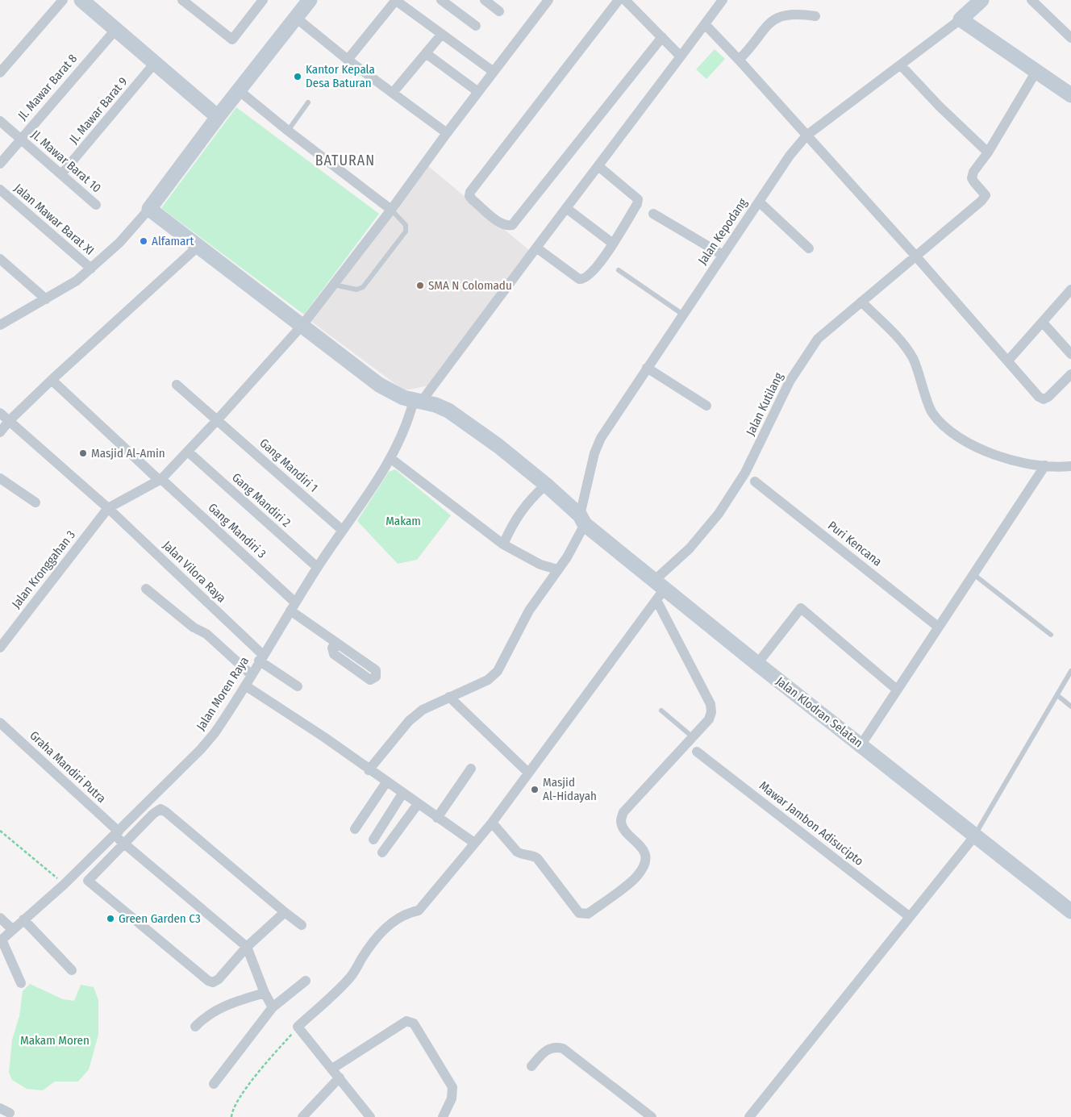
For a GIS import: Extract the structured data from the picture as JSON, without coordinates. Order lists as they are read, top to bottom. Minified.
{"streets":{"main road":["Jalan Klodran Selatan"],"street":["Jl. Mawar Barat 8","Jl. Mawar Barat 9","Jl. Mawar Barat 10","Jalan Mawar Barat XI","Jalan Kepodang","Jalan Kutilang","Gang Mandiri 1","Gang Mandiri 2","Gang Mandiri 3","Puri Kencana","Jalan Kronggahan 3","Jalan Vilora Raya","Jalan Moren Raya","Graha Mandiri Putra","Mawar Jambon Adisucipto"]},"crossings":[["Jl. Mawar Barat 8","Jl. Mawar Barat 10"],["Jl. Mawar Barat 9","Jl. Mawar Barat 10"],["Jalan Kepodang","Jalan Klodran Selatan"],["Jalan Kutilang","Jalan Klodran Selatan"],["Gang Mandiri 1","Jalan Moren Raya"],["Gang Mandiri 2","Jalan Moren Raya"],["Gang Mandiri 3","Jalan Moren Raya"],["Jalan Kronggahan 3","Jalan Vilora Raya"],["Jalan Vilora Raya","Jalan Moren Raya"],["Jalan Moren Raya","Jalan Klodran Selatan"],["Jalan Moren Raya","Graha Mandiri Putra"]],"districts":["BATURAN"],"parks":["Makam","Makam Moren"],"places":["Kantor Kepala Desa Baturan","Alfamart","SMA N Colomadu","Masjid Al-Amin","Masjid Al-Hidayah","Green Garden C3"]}
